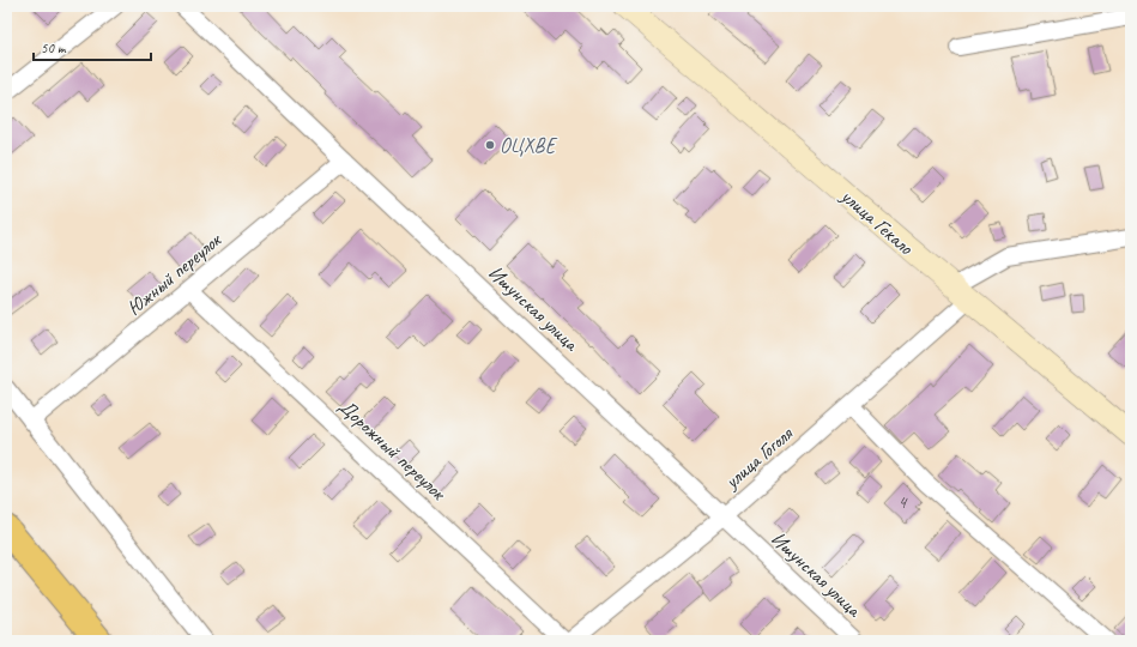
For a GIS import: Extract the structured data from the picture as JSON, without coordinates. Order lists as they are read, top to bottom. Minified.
{"streets":{"main road":["улица Гекало"],"street":["Южный переулок","Ишунская улица","Дорожный переулок","улица Гоголя"]},"crossings":[["улица Гекало","улица Гоголя"],["Южный переулок","Ишунская улица"],["Южный переулок","Дорожный переулок"],["Ишунская улица","улица Гоголя"]],"places":["ОЦХВЕ"],"house_numbers":["4"],"scale_bar":"50 m"}
